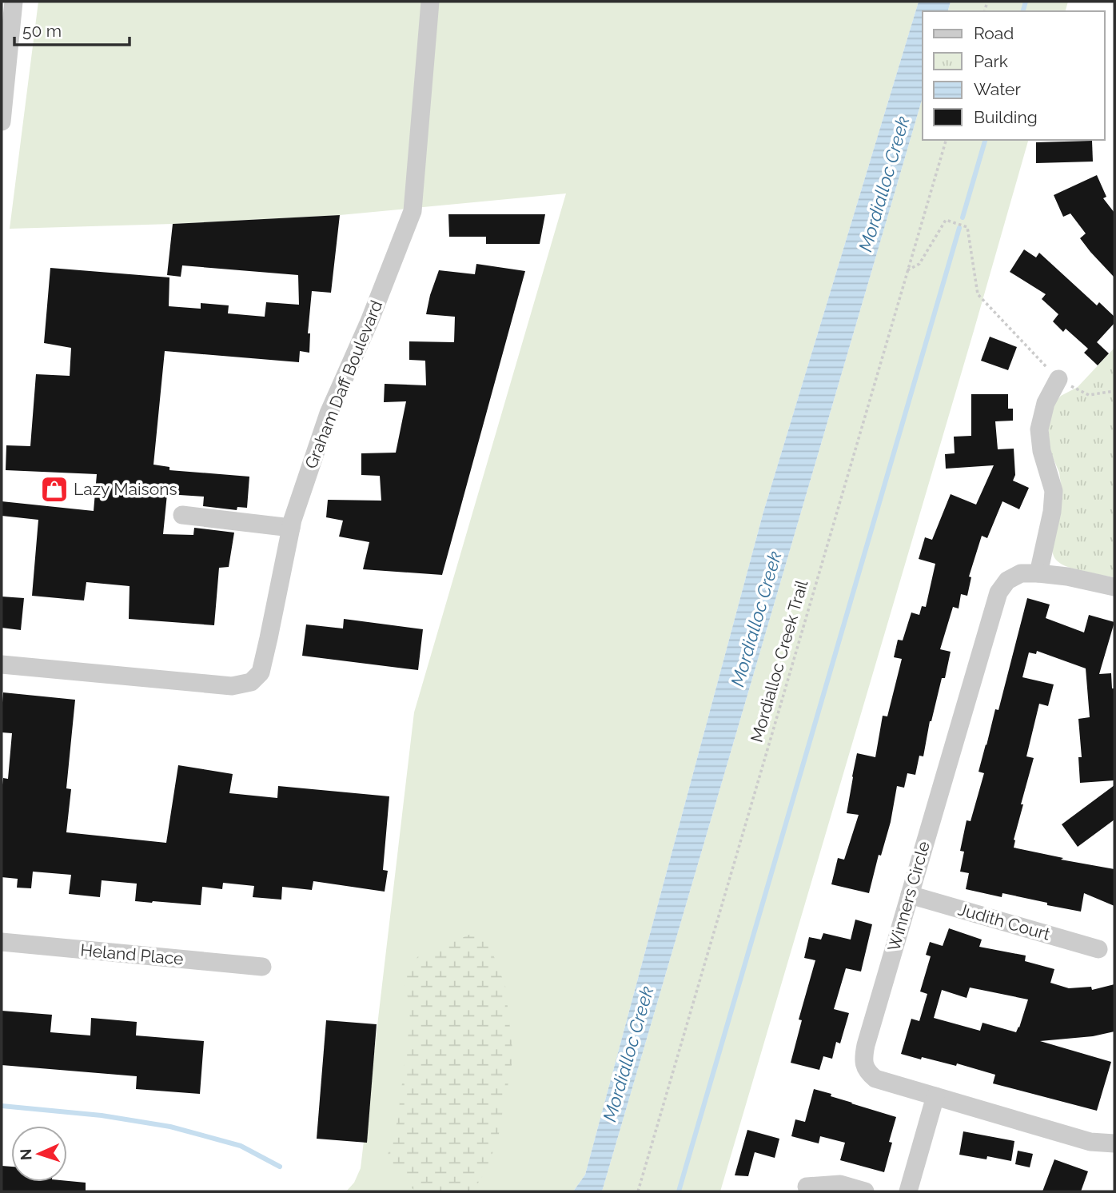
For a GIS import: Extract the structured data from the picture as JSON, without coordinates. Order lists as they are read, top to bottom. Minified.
{"streets":{"street":["Graham Daff Boulevard","Winners Circle","Judith Court","Heland Place"],"path":["Mordialloc Creek Trail"]},"crossings":[["Winners Circle","Judith Court"]],"water":["Mordialloc Creek"],"places":{"shop":["Lazy Maisons"]},"legend":["Road","Park","Water","Building"],"scale_bar":"50 m","north":"left"}
